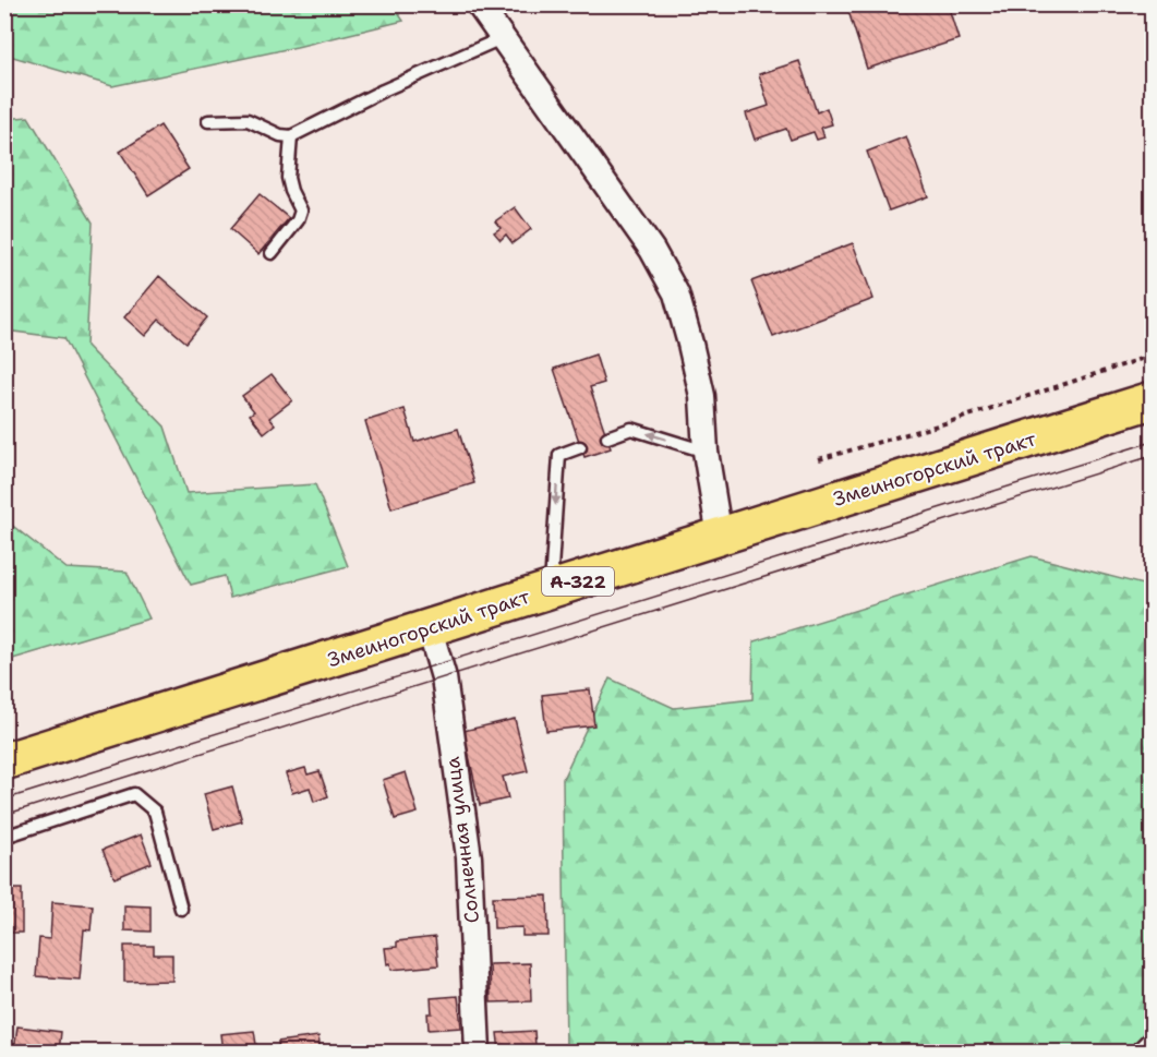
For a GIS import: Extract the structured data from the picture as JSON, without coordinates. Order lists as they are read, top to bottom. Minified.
{"streets":{"highway":["Змеиногорский тракт","А-322"],"street":["Солнечная улица"]},"crossings":[["Змеиногорский тракт","Солнечная улица"]]}
